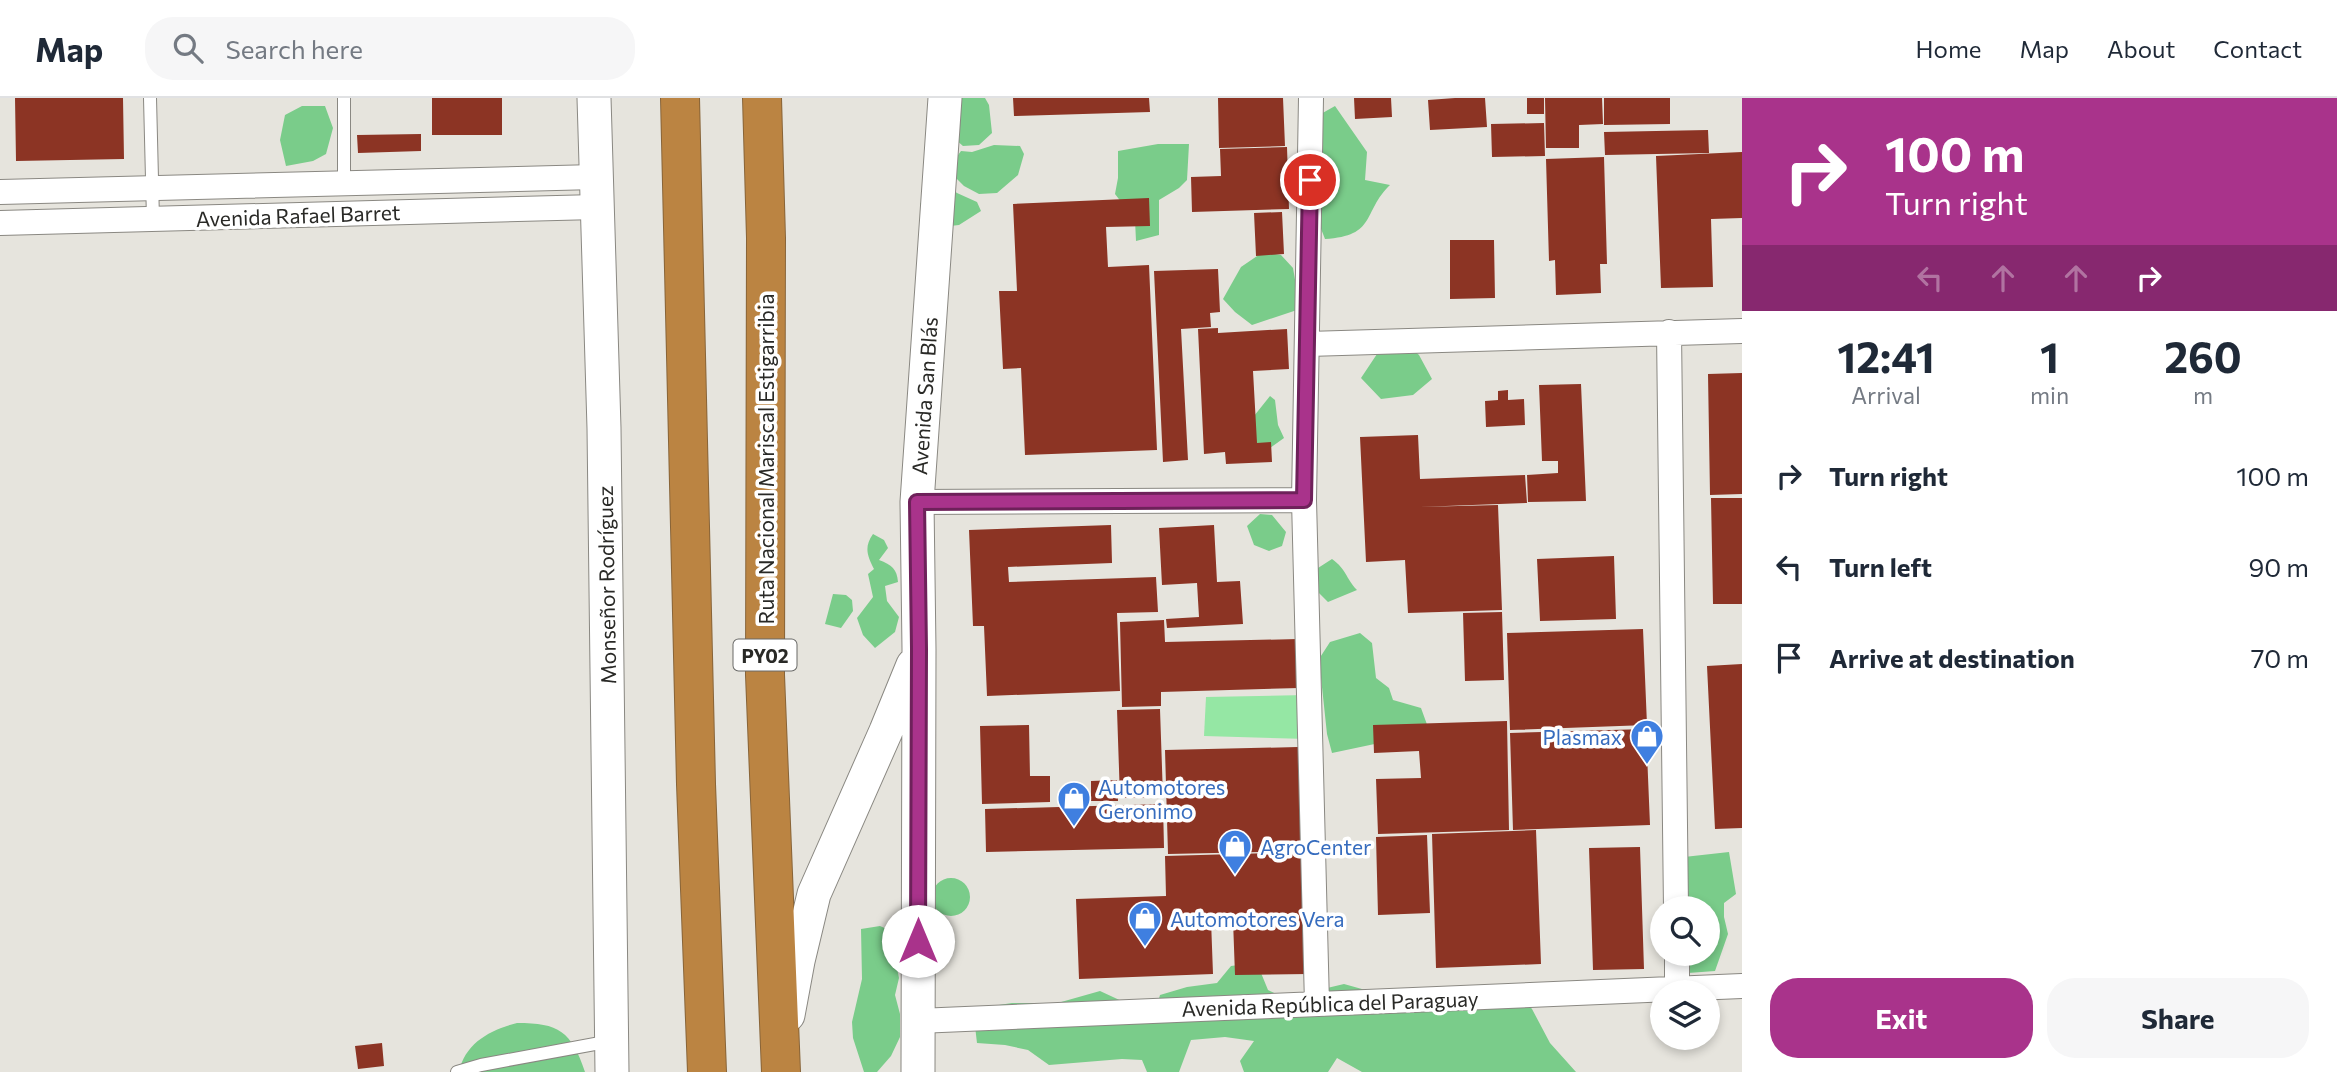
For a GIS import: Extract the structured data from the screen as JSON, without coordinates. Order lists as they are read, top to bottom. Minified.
{"streets":{"highway":["Ruta Nacional Mariscal Estigarribia","PY02"],"street":["Avenida Rafael Barret","Avenida San Blás","Monseñor Rodríguez","Avenida República del Paraguay"]},"crossings":[["Avenida Rafael Barret","Monseñor Rodríguez"],["Avenida San Blás","Avenida República del Paraguay"]],"places":{"shop":["Plasmax","Automotores Geronimo","AgroCenter","Automotores Vera"]},"page":{"header":"Map","search":"Search here","nav":["Home","Map","About","Contact"],"turn":["100 m","Turn right"],"eta":["12:41","Arrival","1","min","260","m"],"list":[{"name":"Turn right","value":"100 m"},{"name":"Turn left","value":"90 m"},{"name":"Arrive at destination","value":"70 m"}],"buttons":["Exit","Share"]}}
